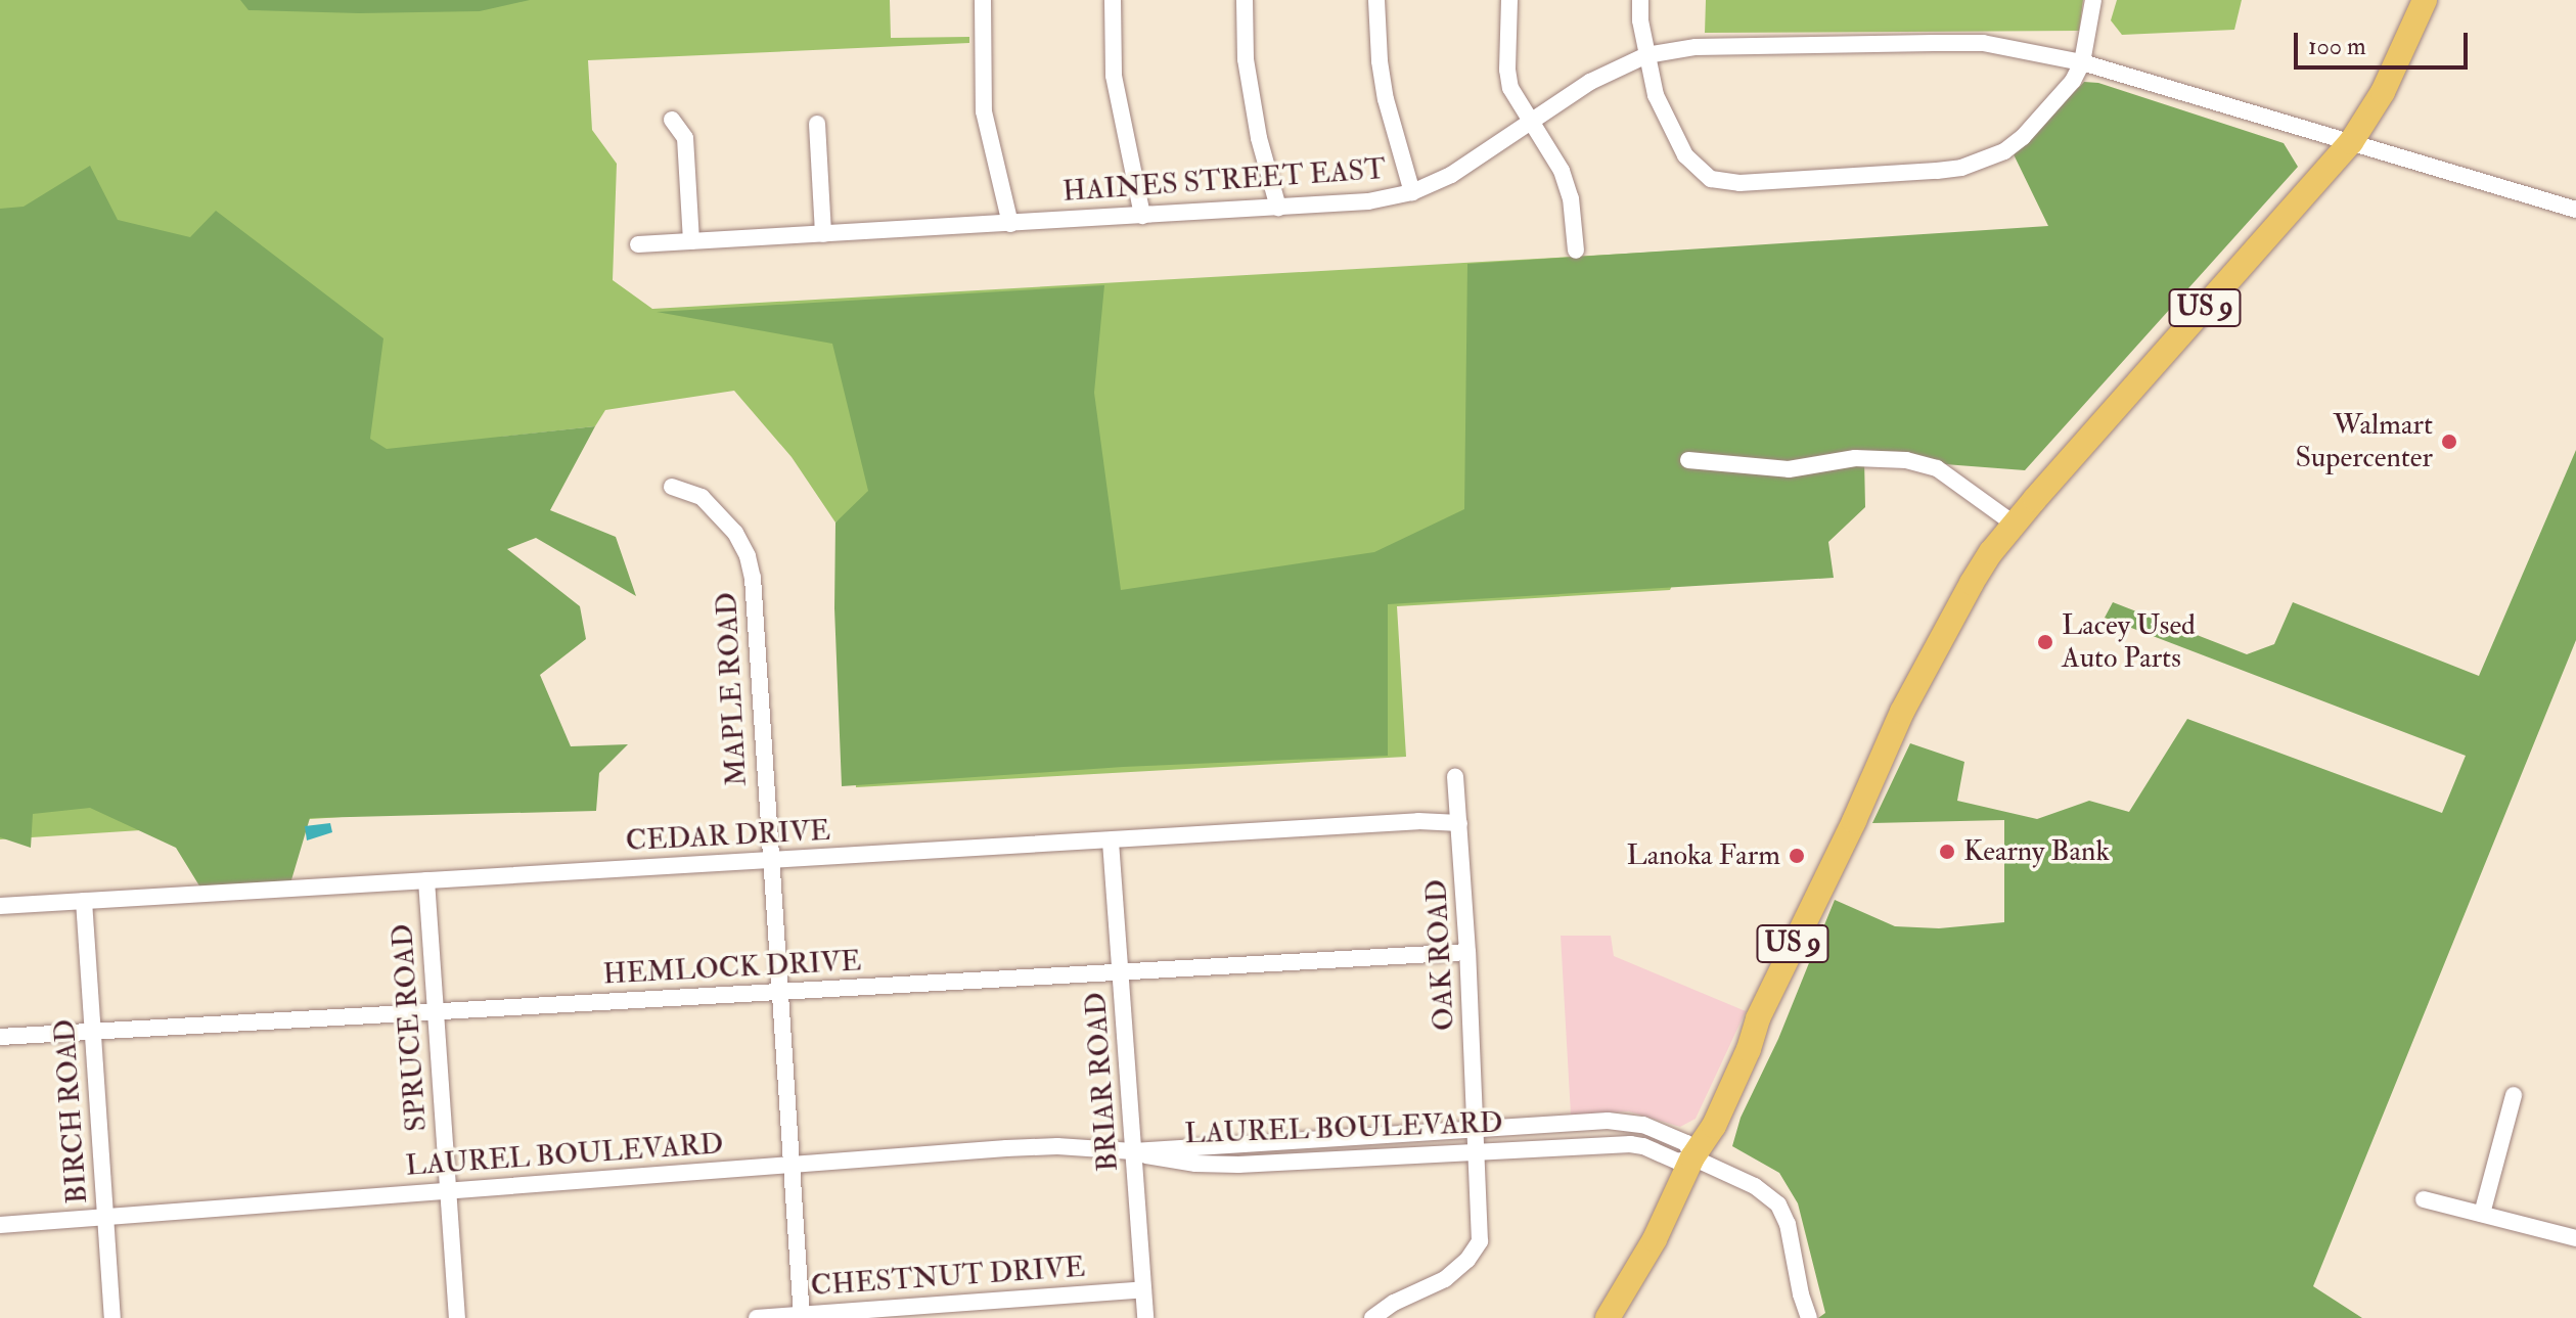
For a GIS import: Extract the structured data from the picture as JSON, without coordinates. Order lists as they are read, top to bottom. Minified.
{"streets":{"highway":["US 9"],"street":["HAINES STREET EAST","MAPLE ROAD","CEDAR DRIVE","OAK ROAD","HEMLOCK DRIVE","SPRUCE ROAD","BRIAR ROAD","BIRCH ROAD","LAUREL BOULEVARD","CHESTNUT DRIVE"]},"crossings":[["HAINES STREET EAST","US 9"],["US 9","LAUREL BOULEVARD"],["MAPLE ROAD","CEDAR DRIVE"],["MAPLE ROAD","HEMLOCK DRIVE"],["MAPLE ROAD","LAUREL BOULEVARD"],["MAPLE ROAD","CHESTNUT DRIVE"],["CEDAR DRIVE","OAK ROAD"],["CEDAR DRIVE","SPRUCE ROAD"],["CEDAR DRIVE","BRIAR ROAD"],["CEDAR DRIVE","BIRCH ROAD"],["OAK ROAD","HEMLOCK DRIVE"],["OAK ROAD","LAUREL BOULEVARD"],["HEMLOCK DRIVE","SPRUCE ROAD"],["HEMLOCK DRIVE","BRIAR ROAD"],["HEMLOCK DRIVE","BIRCH ROAD"],["SPRUCE ROAD","LAUREL BOULEVARD"],["BRIAR ROAD","LAUREL BOULEVARD"],["BRIAR ROAD","CHESTNUT DRIVE"],["BIRCH ROAD","LAUREL BOULEVARD"]],"places":["Walmart Supercenter","Lacey Used Auto Parts","Kearny Bank","Lanoka Farm"],"scale_bar":"100 m"}
